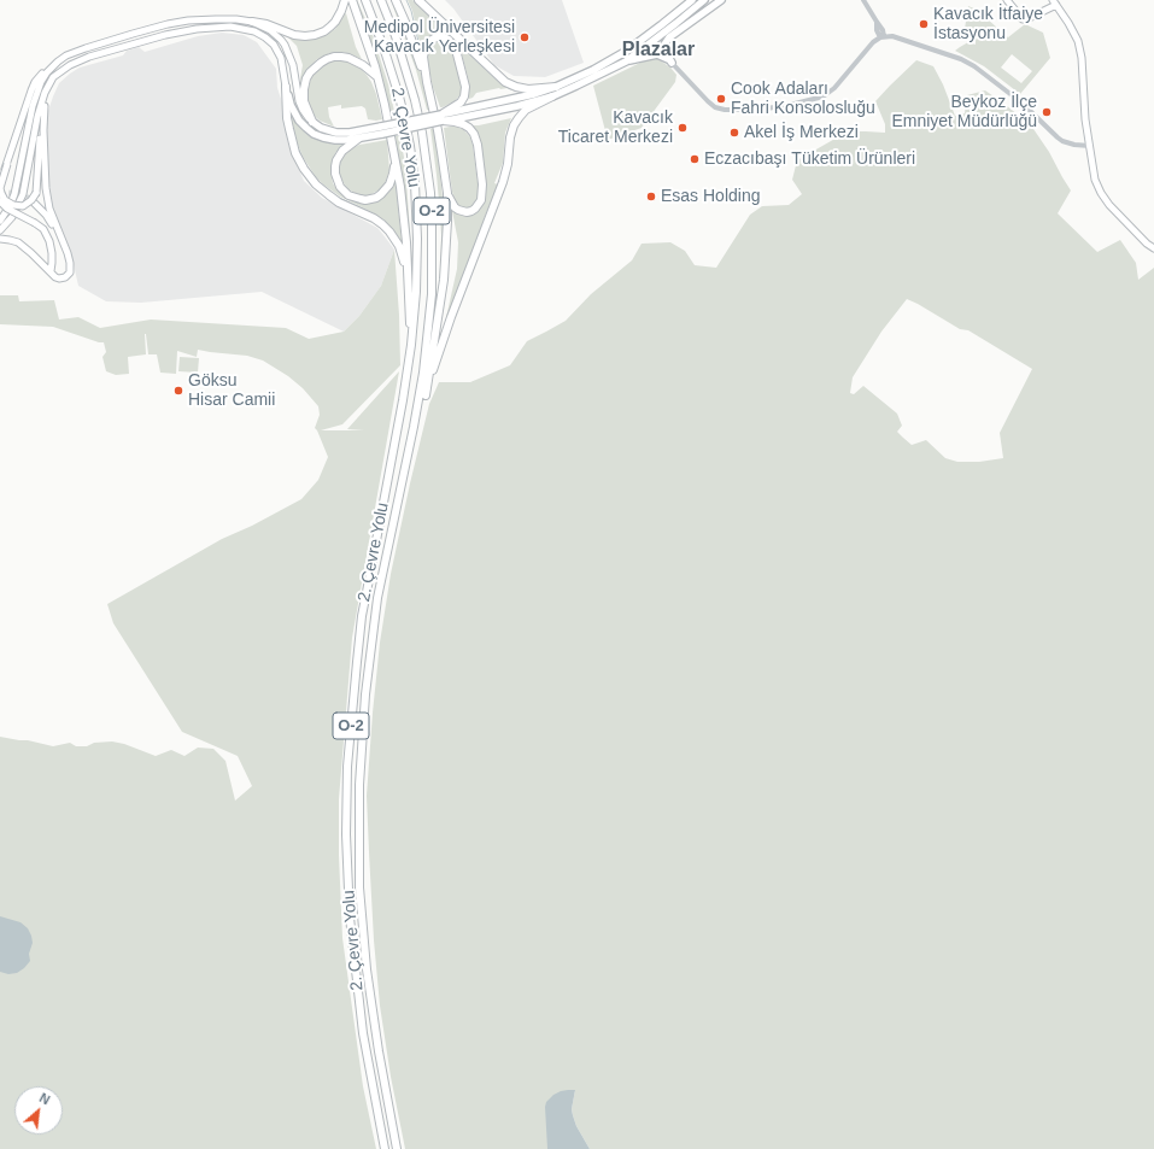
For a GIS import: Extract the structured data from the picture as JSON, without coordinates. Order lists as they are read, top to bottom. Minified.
{"streets":{"highway":["2. Çevre Yolu","O-2"]},"districts":["Plazalar"],"places":["Kavacık İtfaiye İstasyonu","Medipol Üniversitesi Kavacık Yerleşkesi","Cook Adaları Fahri Konsolosluğu","Beykoz İlçe Emniyet Müdürlüğü","Kavacık Ticaret Merkezi","Akel İş Merkezi","Eczacıbaşı Tüketim Ürünleri","Esas Holding","Göksu Hisar Camii"],"north":"top right"}
